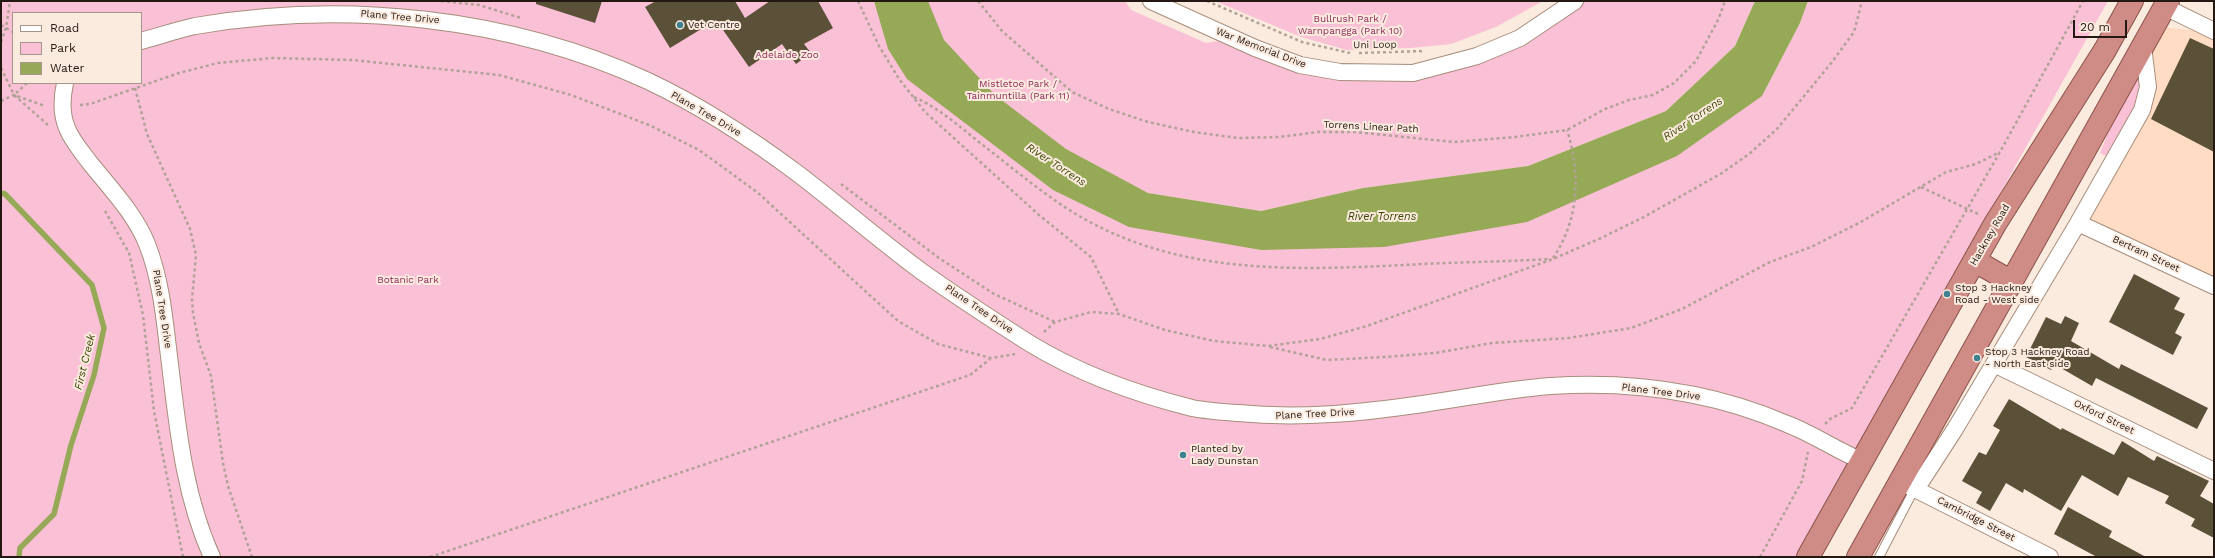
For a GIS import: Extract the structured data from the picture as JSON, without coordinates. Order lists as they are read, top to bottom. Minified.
{"streets":{"highway":["Hackney Road"],"street":["Plane Tree Drive","War Memorial Drive","Bertram Street","Oxford Street","Cambridge Street"],"path":["Uni Loop","Torrens Linear Path"]},"crossings":[["Plane Tree Drive","Hackney Road"]],"water":["River Torrens","First Creek"],"parks":["Bullrush Park / Warnpangga (Park 10)","Adelaide Zoo","Mistletoe Park / Tainmuntilla (Park 11)","Botanic Park"],"places":["Vet Centre","Stop 3 Hackney Road - West side","Stop 3 Hackney Road - North East side","Planted by Lady Dunstan"],"legend":["Road","Park","Water"],"scale_bar":"20 m"}
